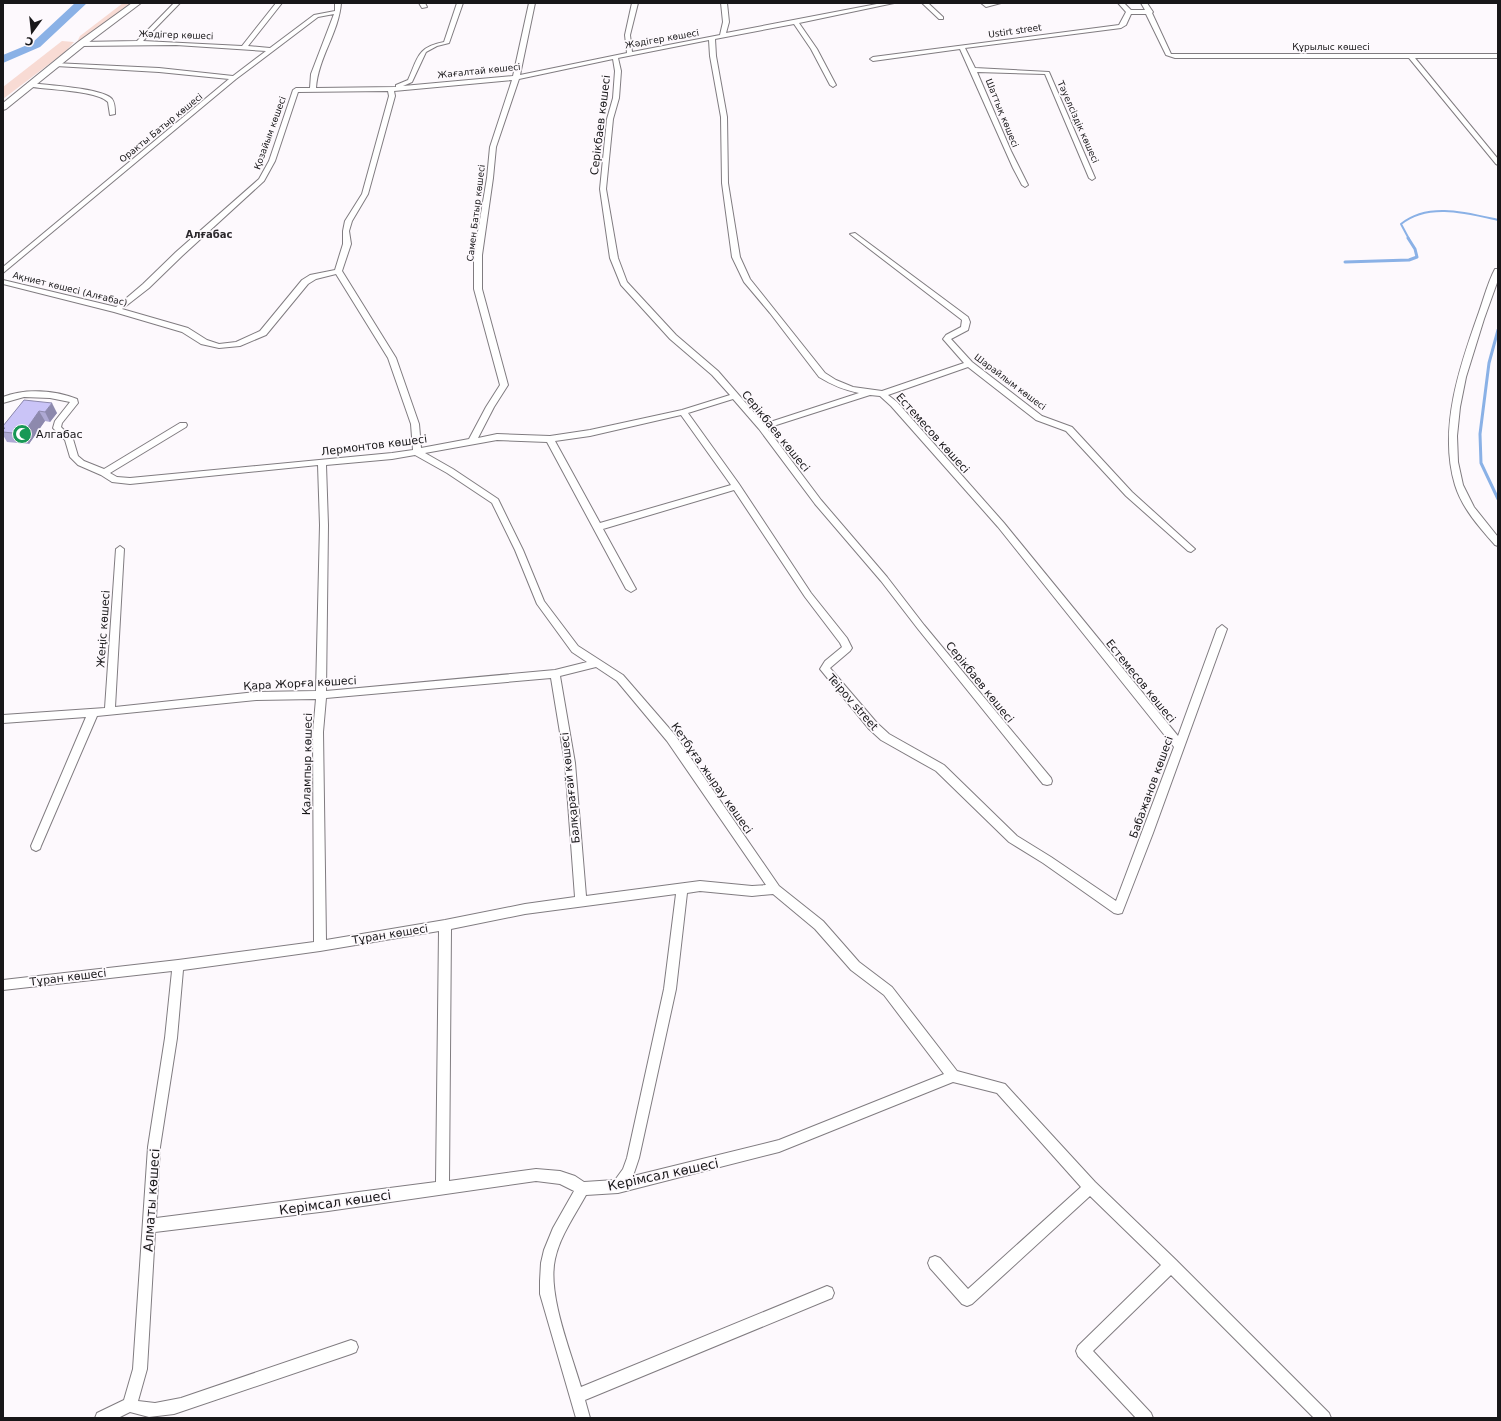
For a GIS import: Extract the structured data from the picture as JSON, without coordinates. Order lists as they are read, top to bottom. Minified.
{"streets":{"street":["Ustirt street","Жәдігер көшесі","Құрылыс көшесі","Жағалтай көшесі","Шаттық көшесі","Тәуелсіздік көшесі","Серікбаев көшесі","Оракты Батыр көшесі","Қозайым көшесі","Самен Батыр көшесі","Ақниет көшесі (Алғабас)","Шарайлым көшесі","Естемесов көшесі","Лермонтов көшесі","Жеңіс көшесі","Қара Жорға көшесі","Teipov street","Қалампыр көшесі","Кетбұға жырау көшесі","Бабажанов көшесі","Балқарағай көшесі","Тұран көшесі","Керімсал көшесі","Алматы көшесі"]},"crossings":[["Ustirt street","Шаттық көшесі"],["Жәдігер көшесі","Жағалтай көшесі"],["Жәдігер көшесі","Серікбаев көшесі"],["Жәдігер көшесі","Оракты Батыр көшесі"],["Жәдігер көшесі","Естемесов көшесі"],["Жағалтай көшесі","Серікбаев көшесі"],["Жағалтай көшесі","Самен Батыр көшесі"],["Шаттық көшесі","Тәуелсіздік көшесі"],["Серікбаев көшесі","Лермонтов көшесі"],["Қозайым көшесі","Ақниет көшесі (Алғабас)"],["Самен Батыр көшесі","Лермонтов көшесі"],["Естемесов көшесі","Бабажанов көшесі"],["Лермонтов көшесі","Teipov street"],["Лермонтов көшесі","Қалампыр көшесі"],["Лермонтов көшесі","Кетбұға жырау көшесі"],["Жеңіс көшесі","Қара Жорға көшесі"],["Қара Жорға көшесі","Қалампыр көшесі"],["Қара Жорға көшесі","Кетбұға жырау көшесі"],["Қара Жорға көшесі","Балқарағай көшесі"],["Teipov street","Бабажанов көшесі"],["Қалампыр көшесі","Тұран көшесі"],["Кетбұға жырау көшесі","Тұран көшесі"],["Кетбұға жырау көшесі","Керімсал көшесі"],["Балқарағай көшесі","Тұран көшесі"],["Тұран көшесі","Алматы көшесі"],["Керімсал көшесі","Алматы көшесі"]],"districts":["Алғабас"],"places":{"mosque":["Алгабас"]},"north":"bottom"}
